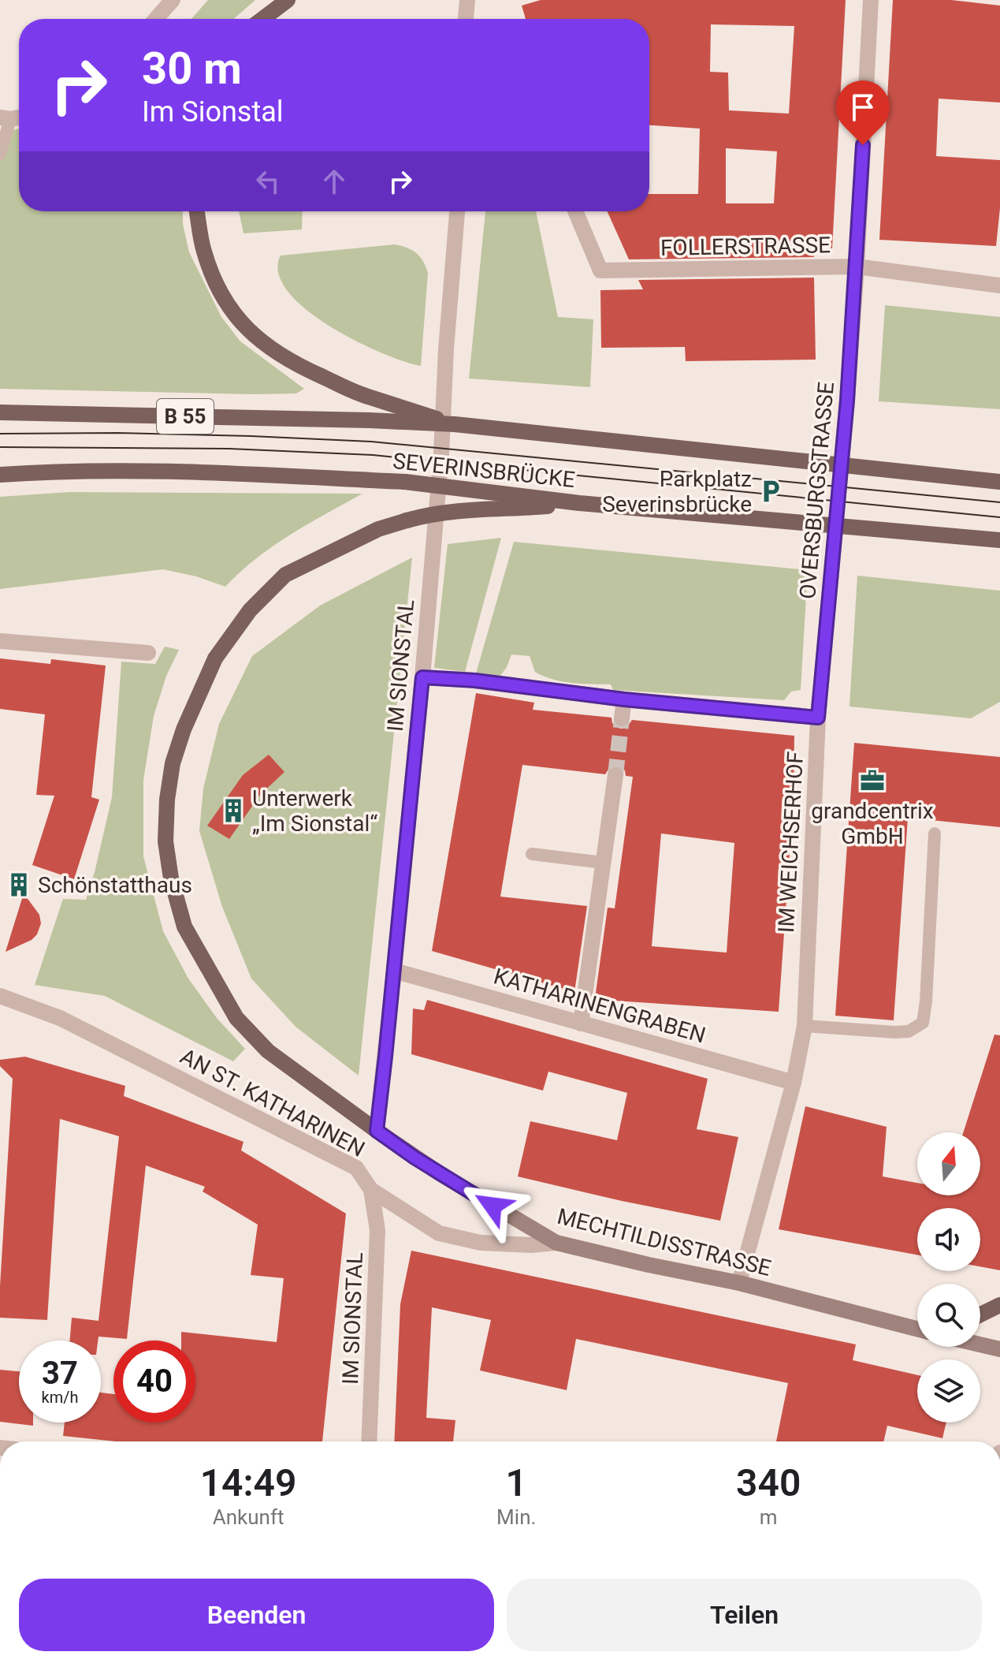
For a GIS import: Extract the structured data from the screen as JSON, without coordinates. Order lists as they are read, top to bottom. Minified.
{"streets":{"main road":["B 55","SEVERINSBRÜCKE"],"street":["FOLLERSTRASSE","OVERSBURGSTRASSE","IM SIONSTAL","IM WEICHSERHOF","KATHARINENGRABEN","AN ST. KATHARINEN","MECHTILDISSTRASSE"]},"crossings":[["FOLLERSTRASSE","OVERSBURGSTRASSE"],["OVERSBURGSTRASSE","IM WEICHSERHOF"],["IM SIONSTAL","KATHARINENGRABEN"],["IM SIONSTAL","AN ST. KATHARINEN"],["IM SIONSTAL","MECHTILDISSTRASSE"],["IM WEICHSERHOF","KATHARINENGRABEN"],["IM WEICHSERHOF","MECHTILDISSTRASSE"],["AN ST. KATHARINEN","MECHTILDISSTRASSE"]],"places":{"parking":["Parkplatz Severinsbrücke"],"office":["grandcentrix GmbH"],"building":["Unterwerk „Im Sionstal“","Schönstatthaus"]},"north":"top","page":{"turn":["30 m","Im Sionstal"],"speed":"37 km/h","limit":"40","eta":["14:49","Ankunft","1","Min.","340","m"],"buttons":["Beenden","Teilen"]}}
